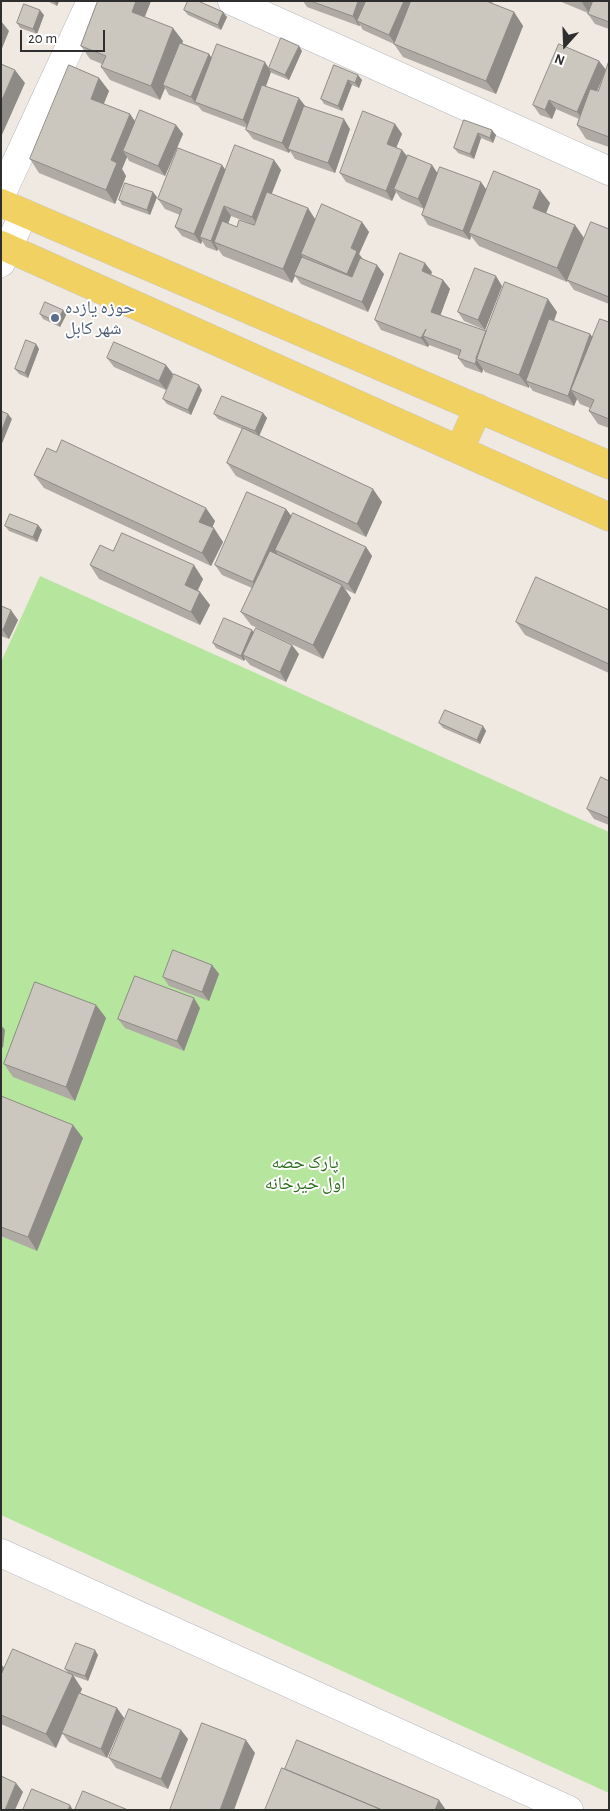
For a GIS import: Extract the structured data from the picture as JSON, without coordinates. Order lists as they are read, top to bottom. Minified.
{"parks":["پارک حصه اول خیرخانه"],"places":["حوزه یازده شهر کابل"],"scale_bar":"20 m","north":"bottom"}
